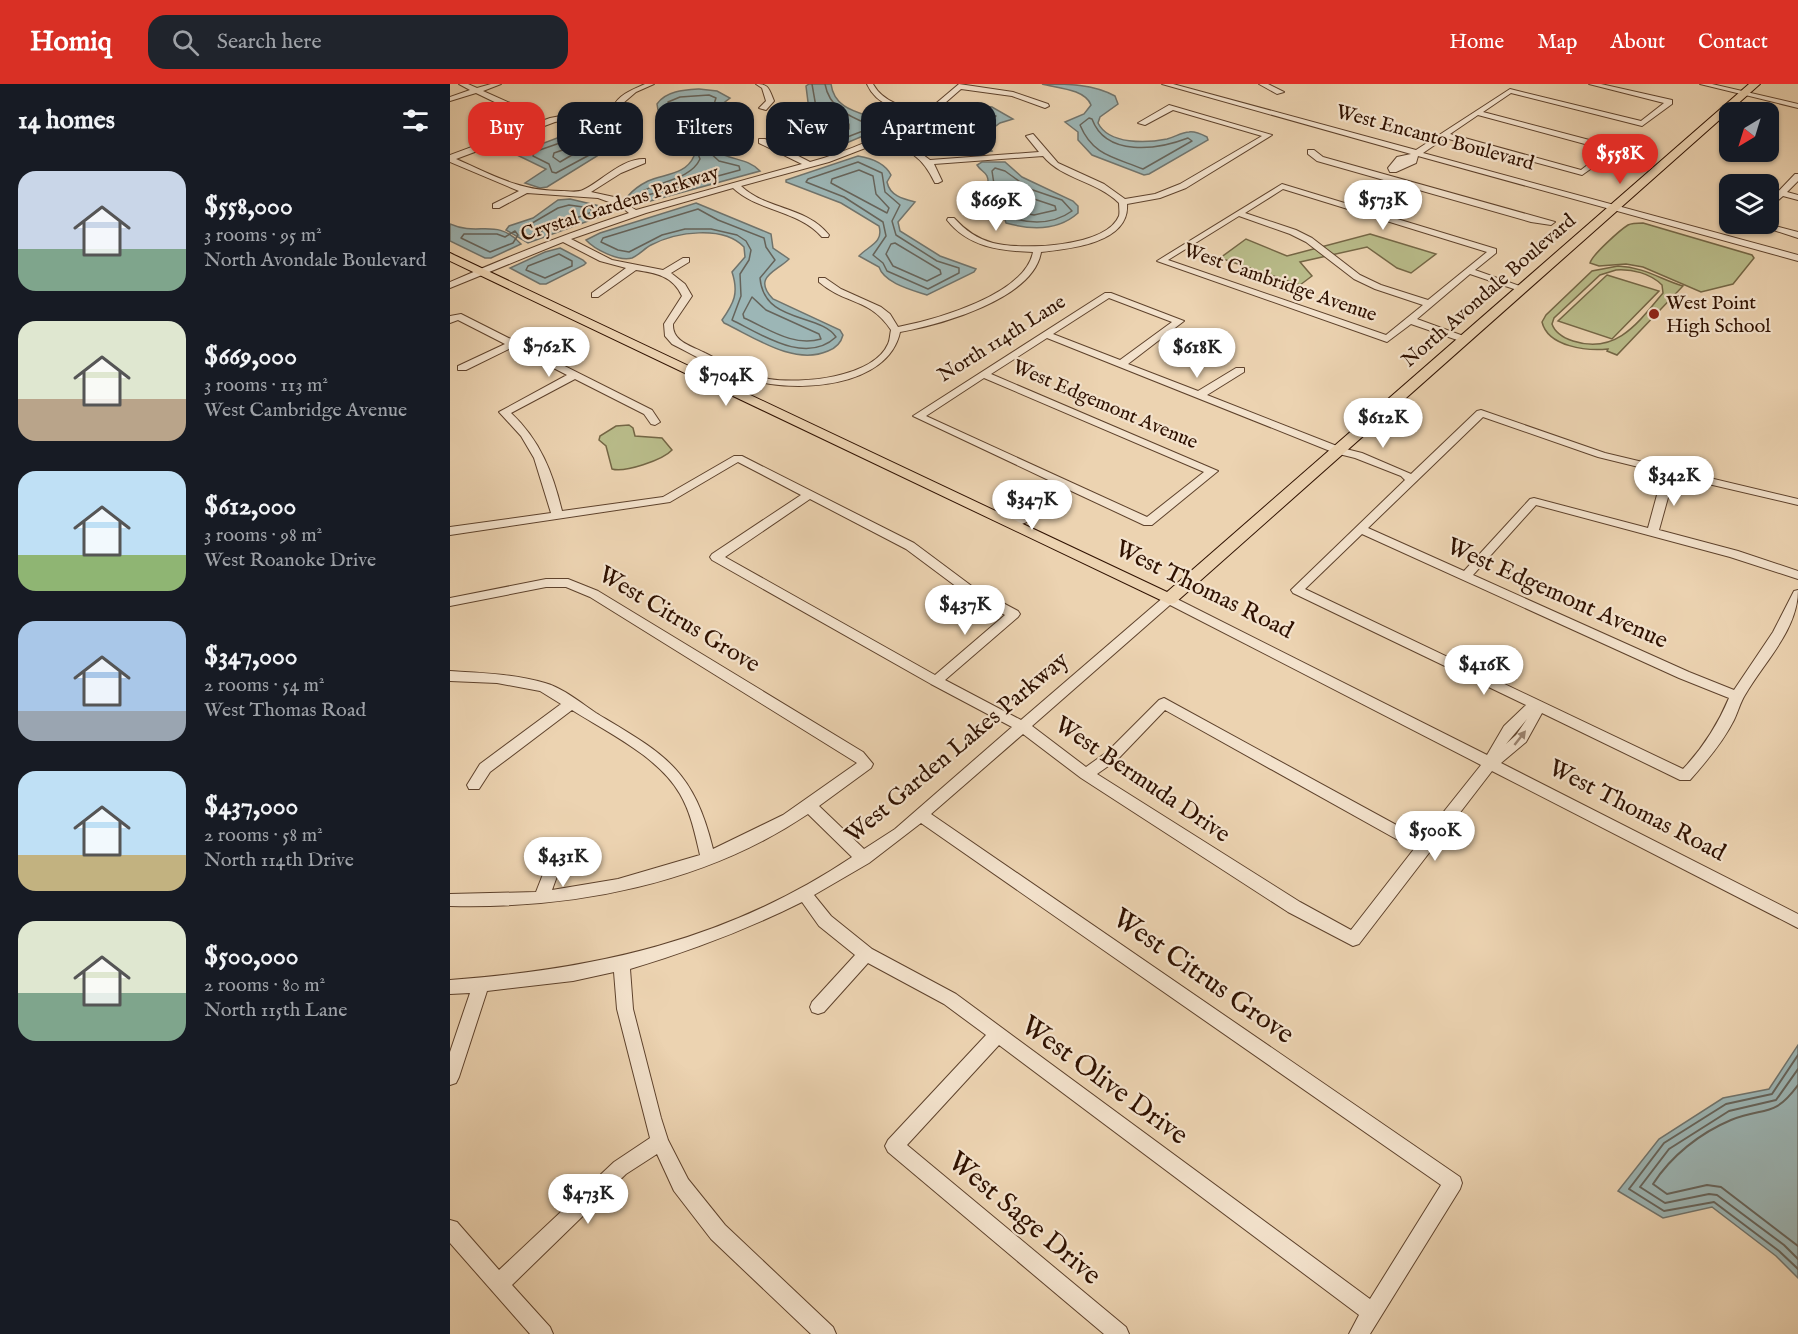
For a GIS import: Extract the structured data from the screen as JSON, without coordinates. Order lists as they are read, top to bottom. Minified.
{"streets":{"main road":["North Avondale Boulevard","West Thomas Road"],"street":["West Encanto Boulevard","Crystal Gardens Parkway","West Cambridge Avenue","North 114th Lane","West Edgemont Avenue","West Citrus Grove","West Garden Lakes Parkway","West Bermuda Drive","West Olive Drive","West Sage Drive"]},"crossings":[["West Encanto Boulevard","North Avondale Boulevard"],["Crystal Gardens Parkway","West Thomas Road"],["West Cambridge Avenue","North Avondale Boulevard"],["North Avondale Boulevard","West Thomas Road"],["North Avondale Boulevard","West Garden Lakes Parkway"],["North 114th Lane","West Edgemont Avenue"],["West Thomas Road","West Garden Lakes Parkway"],["West Citrus Grove","West Garden Lakes Parkway"],["West Citrus Grove","West Olive Drive"],["West Garden Lakes Parkway","West Bermuda Drive"],["West Garden Lakes Parkway","West Olive Drive"],["West Olive Drive","West Sage Drive"]],"places":["West Point High School"],"north":"bottom left","page":{"header":"Homiq","search":"Search here","nav":["Home","Map","About","Contact"],"heading":"14 homes","chip":["Buy","Rent","Filters","New","Apartment"],"price":["$558K","$573K","$669K","$762K","$618K","$704K","$612K","$342K","$347K","$437K","$416K","$500K","$431K","$473K"],"list":[{"name":"$558,000","note":"3 rooms · 95 m² · North Avondale Boulevard"},{"name":"$669,000","note":"3 rooms · 113 m² · West Cambridge Avenue"},{"name":"$612,000","note":"3 rooms · 98 m² · West Roanoke Drive"},{"name":"$347,000","note":"2 rooms · 54 m² · West Thomas Road"},{"name":"$437,000","note":"2 rooms · 58 m² · North 114th Drive"},{"name":"$500,000","note":"2 rooms · 80 m² · North 115th Lane"}]}}
